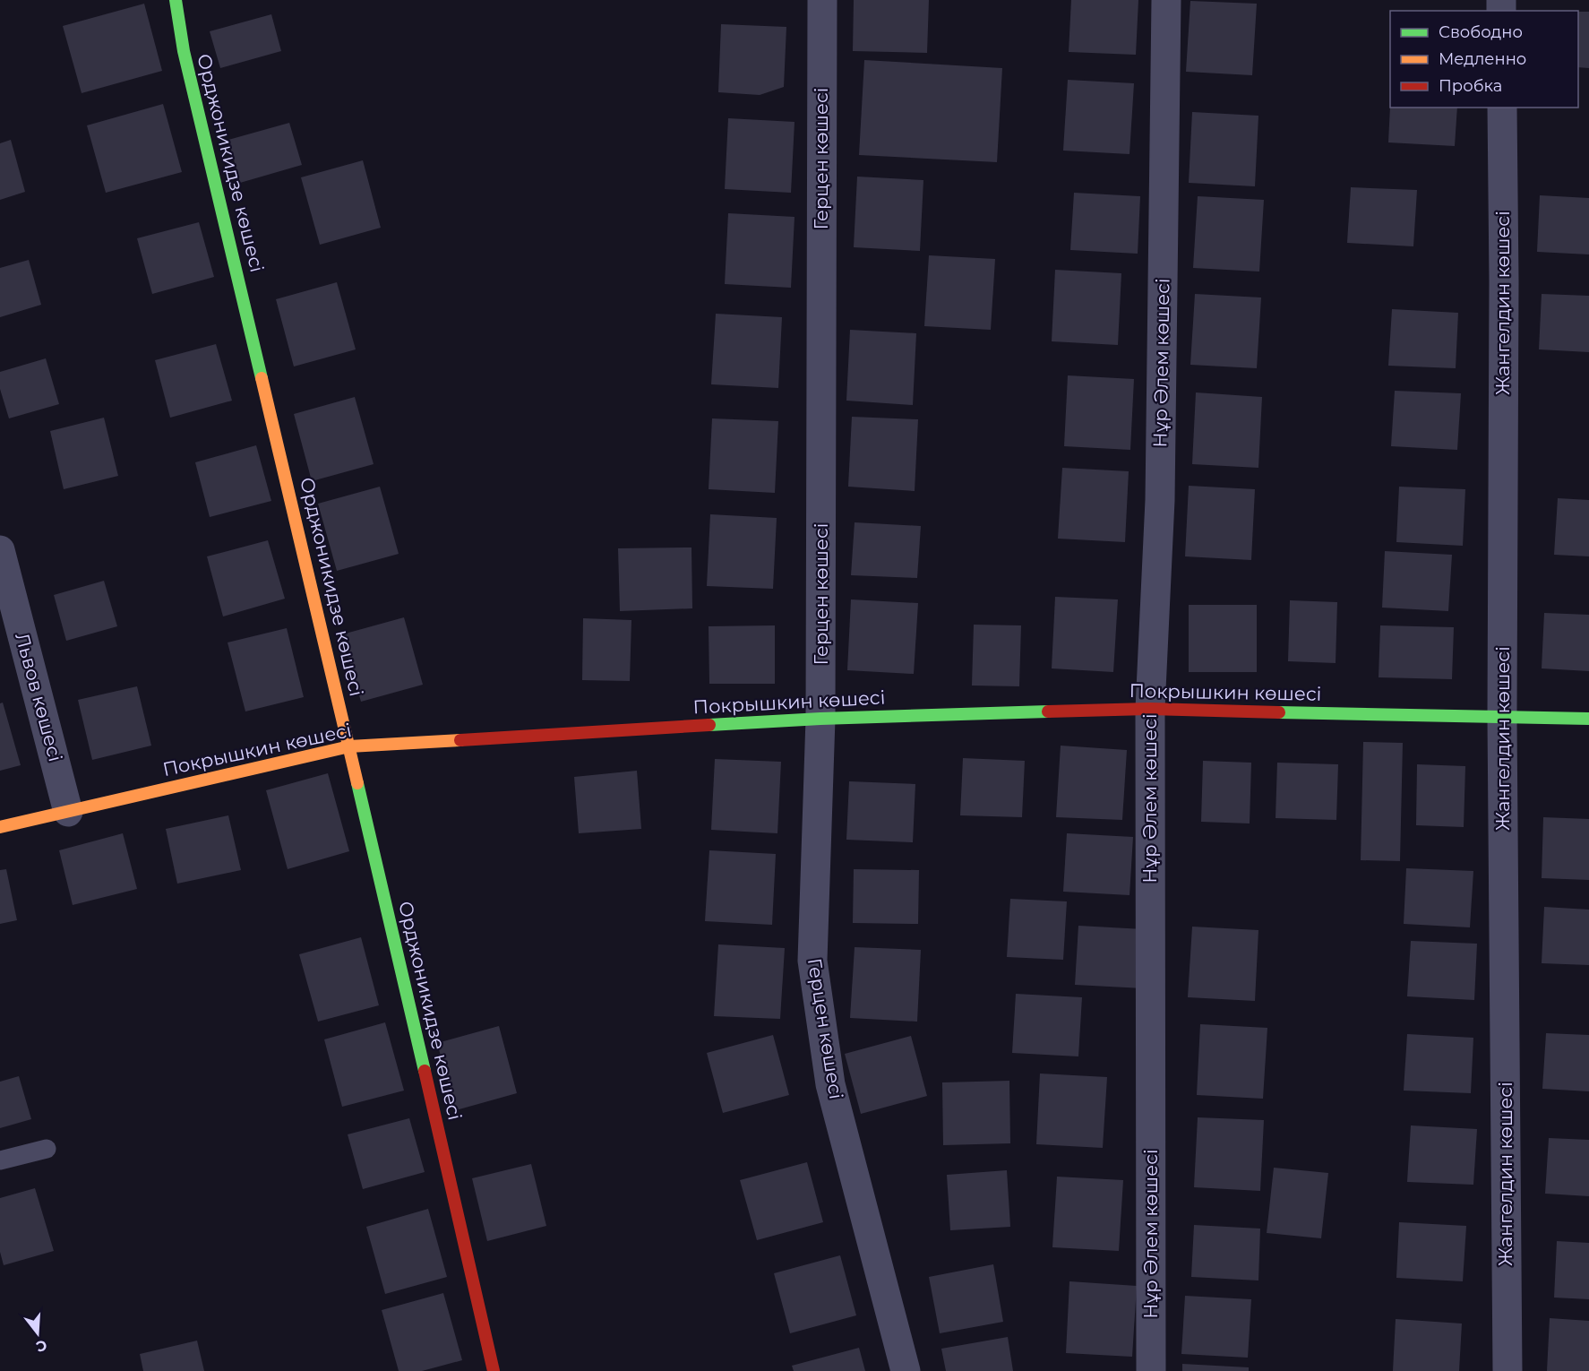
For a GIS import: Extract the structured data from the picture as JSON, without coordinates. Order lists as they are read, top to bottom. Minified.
{"streets":{"street":["Герцен көшесі","Орджоникидзе көшесі","Жангелдин көшесі","Нұр Әлем көшесі","Покрышкин көшесі","Львов көшесі"]},"crossings":[["Герцен көшесі","Покрышкин көшесі"],["Орджоникидзе көшесі","Покрышкин көшесі"],["Жангелдин көшесі","Покрышкин көшесі"],["Нұр Әлем көшесі","Покрышкин көшесі"],["Покрышкин көшесі","Львов көшесі"]],"legend":["Свободно","Медленно","Пробка"],"north":"bottom"}
